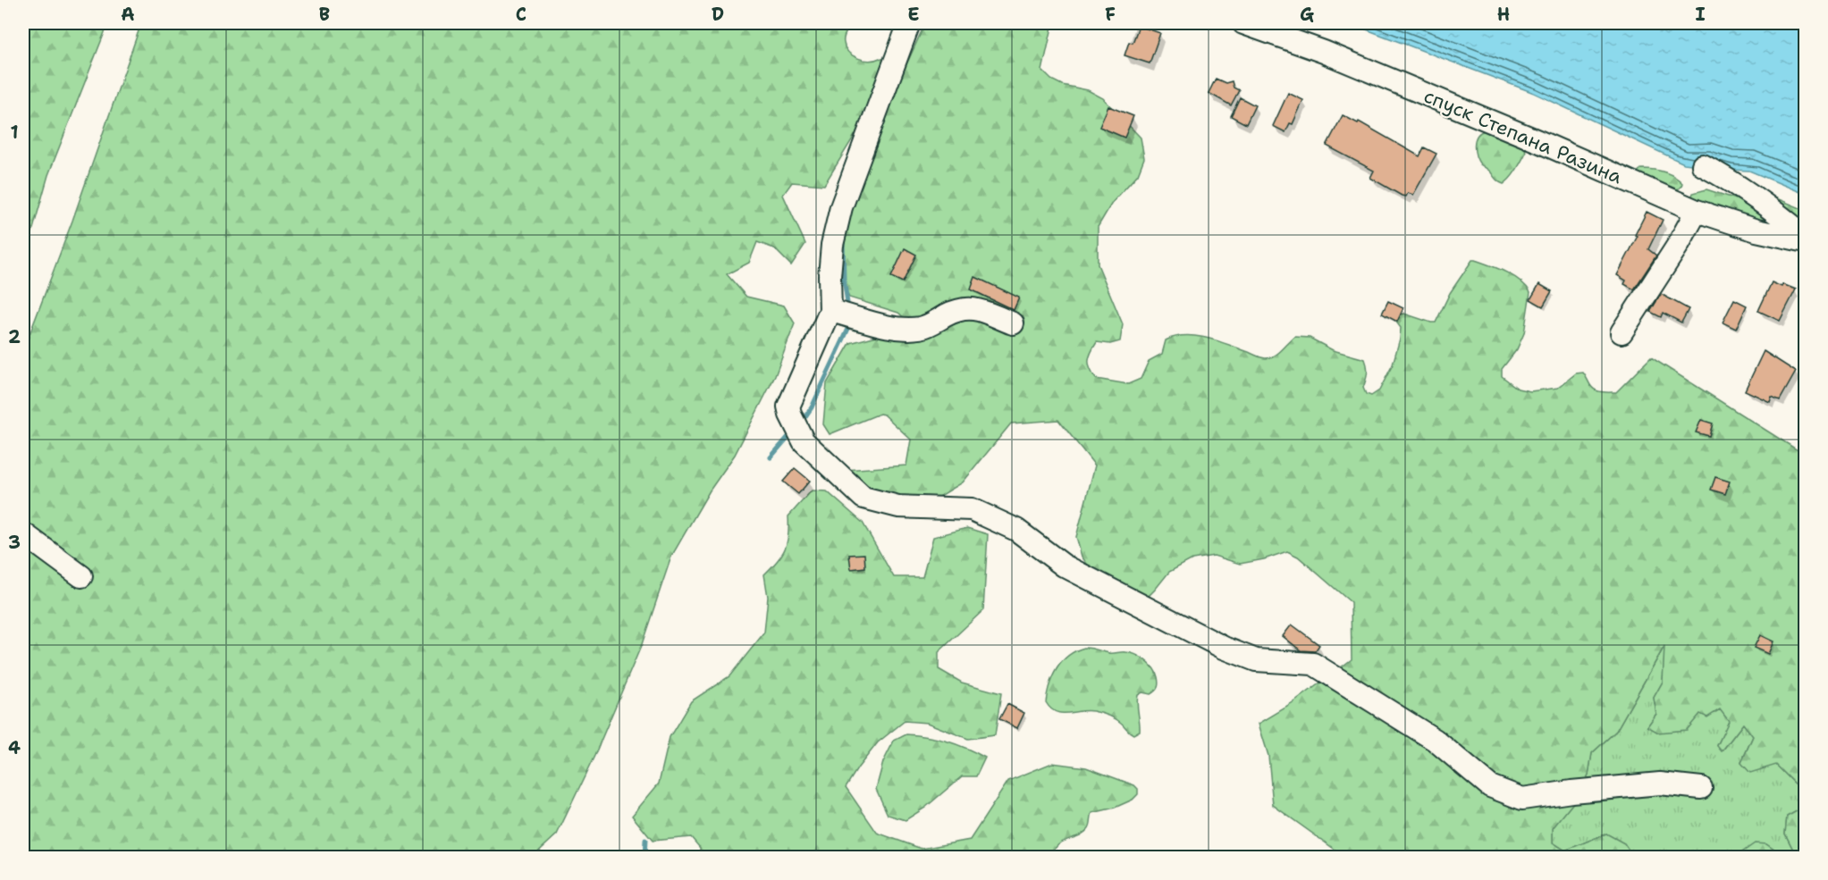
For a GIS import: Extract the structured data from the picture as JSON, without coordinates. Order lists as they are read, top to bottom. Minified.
{"streets":{"street":["спуск Степана Разина"]},"grid":{"columns":["A","B","C","D","E","F","G","H","I"],"rows":["1","2","3","4"]}}
